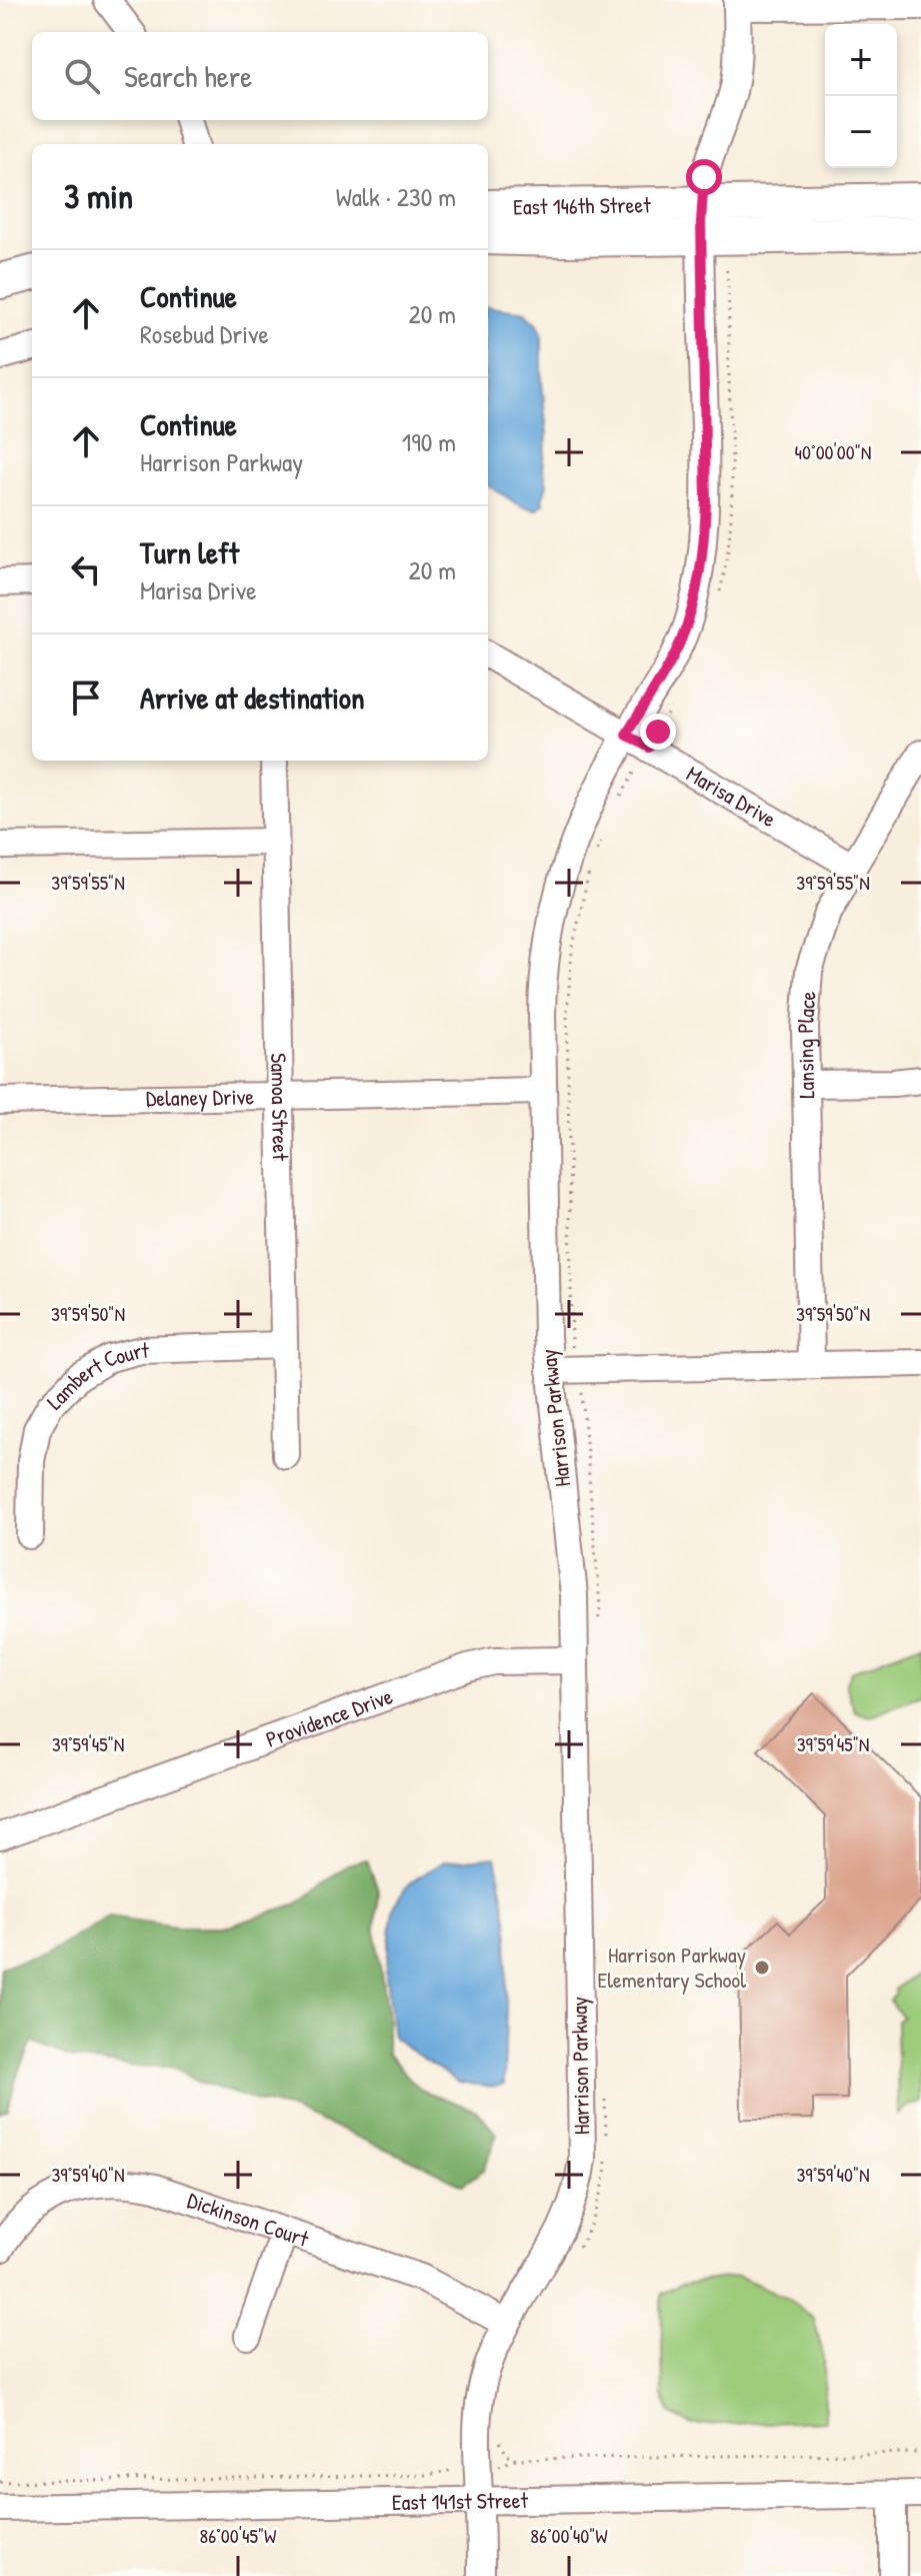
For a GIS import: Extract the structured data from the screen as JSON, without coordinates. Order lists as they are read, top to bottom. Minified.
{"streets":{"main road":["East 146th Street"],"street":["Marisa Drive","Lansing Place","Delaney Drive","Samoa Street","Lambert Court","Harrison Parkway","Providence Drive","Dickinson Court","East 141st Street"]},"crossings":[["East 146th Street","Harrison Parkway"],["Marisa Drive","Lansing Place"],["Marisa Drive","Harrison Parkway"],["Delaney Drive","Samoa Street"],["Delaney Drive","Harrison Parkway"],["Samoa Street","Lambert Court"],["Harrison Parkway","Providence Drive"],["Harrison Parkway","Dickinson Court"],["Harrison Parkway","East 141st Street"]],"places":["Harrison Parkway Elementary School"],"page":{"map_buttons":["+","−"],"search":"Search here","heading":["3 min","Walk · 230 m"],"list":[["Continue","Rosebud Drive","20 m"],["Continue","Harrison Parkway","190 m"],["Turn left","Marisa Drive","20 m"],"Arrive at destination"]},"coordinates":["40°00'00\"N","39°59'55\"N","39°59'50\"N","39°59'45\"N","39°59'40\"N","86°00'45\"W","86°00'40\"W"]}
